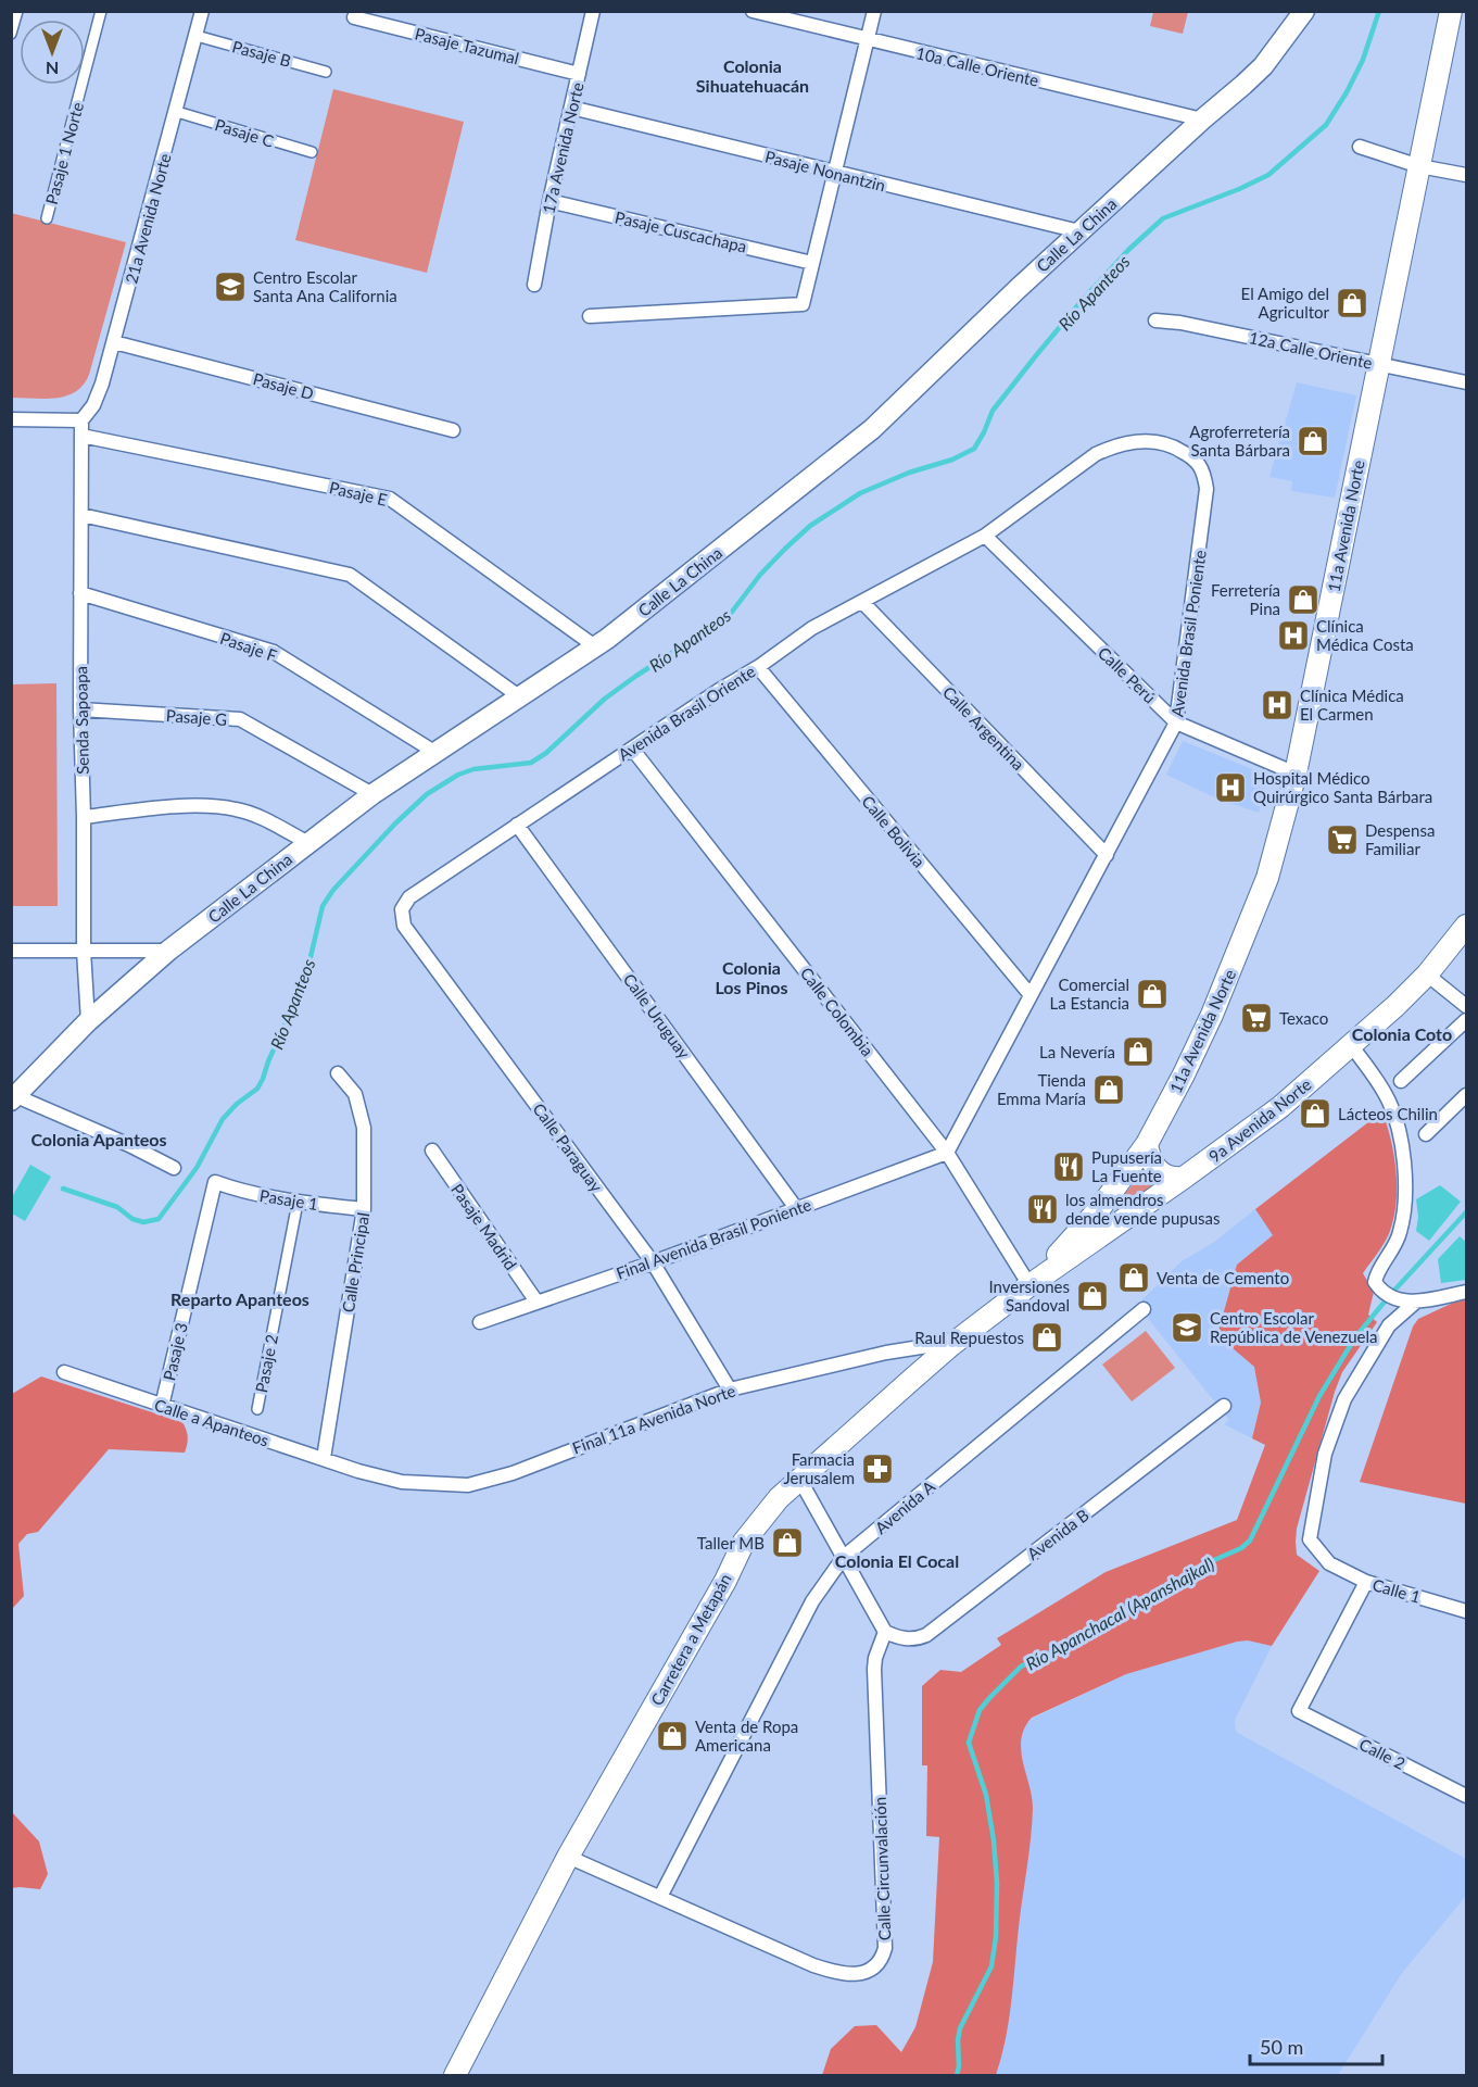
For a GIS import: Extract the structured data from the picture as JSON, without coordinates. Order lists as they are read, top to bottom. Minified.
{"streets":{"main road":["Calle La China","11a Avenida Norte","9a Avenida Norte","Carretera a Metapán"],"street":["Pasaje Tazumal","Pasaje B","10a Calle Oriente","Pasaje C","17a Avenida Norte","Pasaje 1 Norte","Pasaje Nonantzin","21a Avenida Norte","Pasaje Cuscachapa","12a Calle Oriente","Pasaje D","Pasaje E","Avenida Brasil Poniente","Pasaje F","Calle Perú","Avenida Brasil Oriente","Pasaje G","Senda Sapoapa","Calle Argentina","Calle Bolivia","Calle Colombia","Calle Uruguay","Calle Paraguay","Pasaje 1","Pasaje Madrid","Final Avenida Brasil Poniente","Calle Principal","Pasaje 3","Pasaje 2","Final 11a Avenida Norte","Calle a Apanteos","Avenida A","Avenida B","Calle 1","Calle 2","Calle Circunvalación"]},"crossings":[["Pasaje Tazumal","17a Avenida Norte"],["Pasaje B","21a Avenida Norte"],["10a Calle Oriente","Calle La China"],["Pasaje C","21a Avenida Norte"],["17a Avenida Norte","Pasaje Nonantzin"],["17a Avenida Norte","Pasaje Cuscachapa"],["Pasaje Nonantzin","Calle La China"],["21a Avenida Norte","Pasaje D"],["21a Avenida Norte","Senda Sapoapa"],["Calle La China","Pasaje E"],["Calle La China","Pasaje F"],["Calle La China","Pasaje G"],["Calle La China","Senda Sapoapa"],["12a Calle Oriente","11a Avenida Norte"],["Pasaje E","Senda Sapoapa"],["11a Avenida Norte","Calle Perú"],["11a Avenida Norte","Calle Colombia"],["11a Avenida Norte","9a Avenida Norte"],["11a Avenida Norte","Carretera a Metapán"],["Avenida Brasil Poniente","Calle Perú"],["Avenida Brasil Poniente","Avenida Brasil Oriente"],["Avenida Brasil Poniente","Calle Argentina"],["Avenida Brasil Poniente","Calle Bolivia"],["Avenida Brasil Poniente","Calle Colombia"],["Avenida Brasil Poniente","Final Avenida Brasil Poniente"],["Pasaje F","Senda Sapoapa"],["Calle Perú","Avenida Brasil Oriente"],["Avenida Brasil Oriente","Calle Argentina"],["Avenida Brasil Oriente","Calle Bolivia"],["Avenida Brasil Oriente","Calle Colombia"],["Avenida Brasil Oriente","Calle Uruguay"],["Avenida Brasil Oriente","Calle Paraguay"],["Pasaje G","Senda Sapoapa"],["Calle Colombia","9a Avenida Norte"],["Calle Colombia","Final Avenida Brasil Poniente"],["Calle Colombia","Carretera a Metapán"],["Calle Uruguay","Final Avenida Brasil Poniente"],["9a Avenida Norte","Carretera a Metapán"],["Calle Paraguay","Final Avenida Brasil Poniente"],["Calle Paraguay","Final 11a Avenida Norte"],["Pasaje 1","Calle Principal"],["Pasaje 1","Pasaje 3"],["Pasaje 1","Pasaje 2"],["Pasaje Madrid","Final Avenida Brasil Poniente"],["Calle Principal","Calle a Apanteos"],["Pasaje 3","Calle a Apanteos"],["Final 11a Avenida Norte","Calle a Apanteos"],["Final 11a Avenida Norte","Carretera a Metapán"],["Avenida A","Calle Circunvalación"],["Avenida B","Calle Circunvalación"],["Calle 1","Calle 2"],["Carretera a Metapán","Calle Circunvalación"]],"districts":["Colonia Sihuatehuacán","Colonia Los Pinos","Colonia Coto","Colonia Apanteos","Reparto Apanteos","Colonia El Cocal"],"water":["Río Apanteos","Río Apanchacal (Apanshajkal)"],"places":{"school or university":["Centro Escolar Santa Ana California","Centro Escolar República de Venezuela"],"shop":["El Amigo del Agricultor","Agroferretería Santa Bárbara","Ferretería Pina","Comercial La Estancia","La Nevería","Tienda Emma María","Lácteos Chilin","Venta de Cemento","Inversiones Sandoval","Raul Repuestos","Taller MB","Venta de Ropa Americana"],"hospital":["Clínica Médica Costa","Clínica Médica El Carmen","Hospital Médico Quirúrgico Santa Bárbara"],"supermarket":["Despensa Familiar","Texaco"],"restaurant":["Pupusería La Fuente","los almendros dende vende pupusas"],"pharmacy":["Farmacia Jerusalem"]},"scale_bar":"50 m","north":"bottom"}
